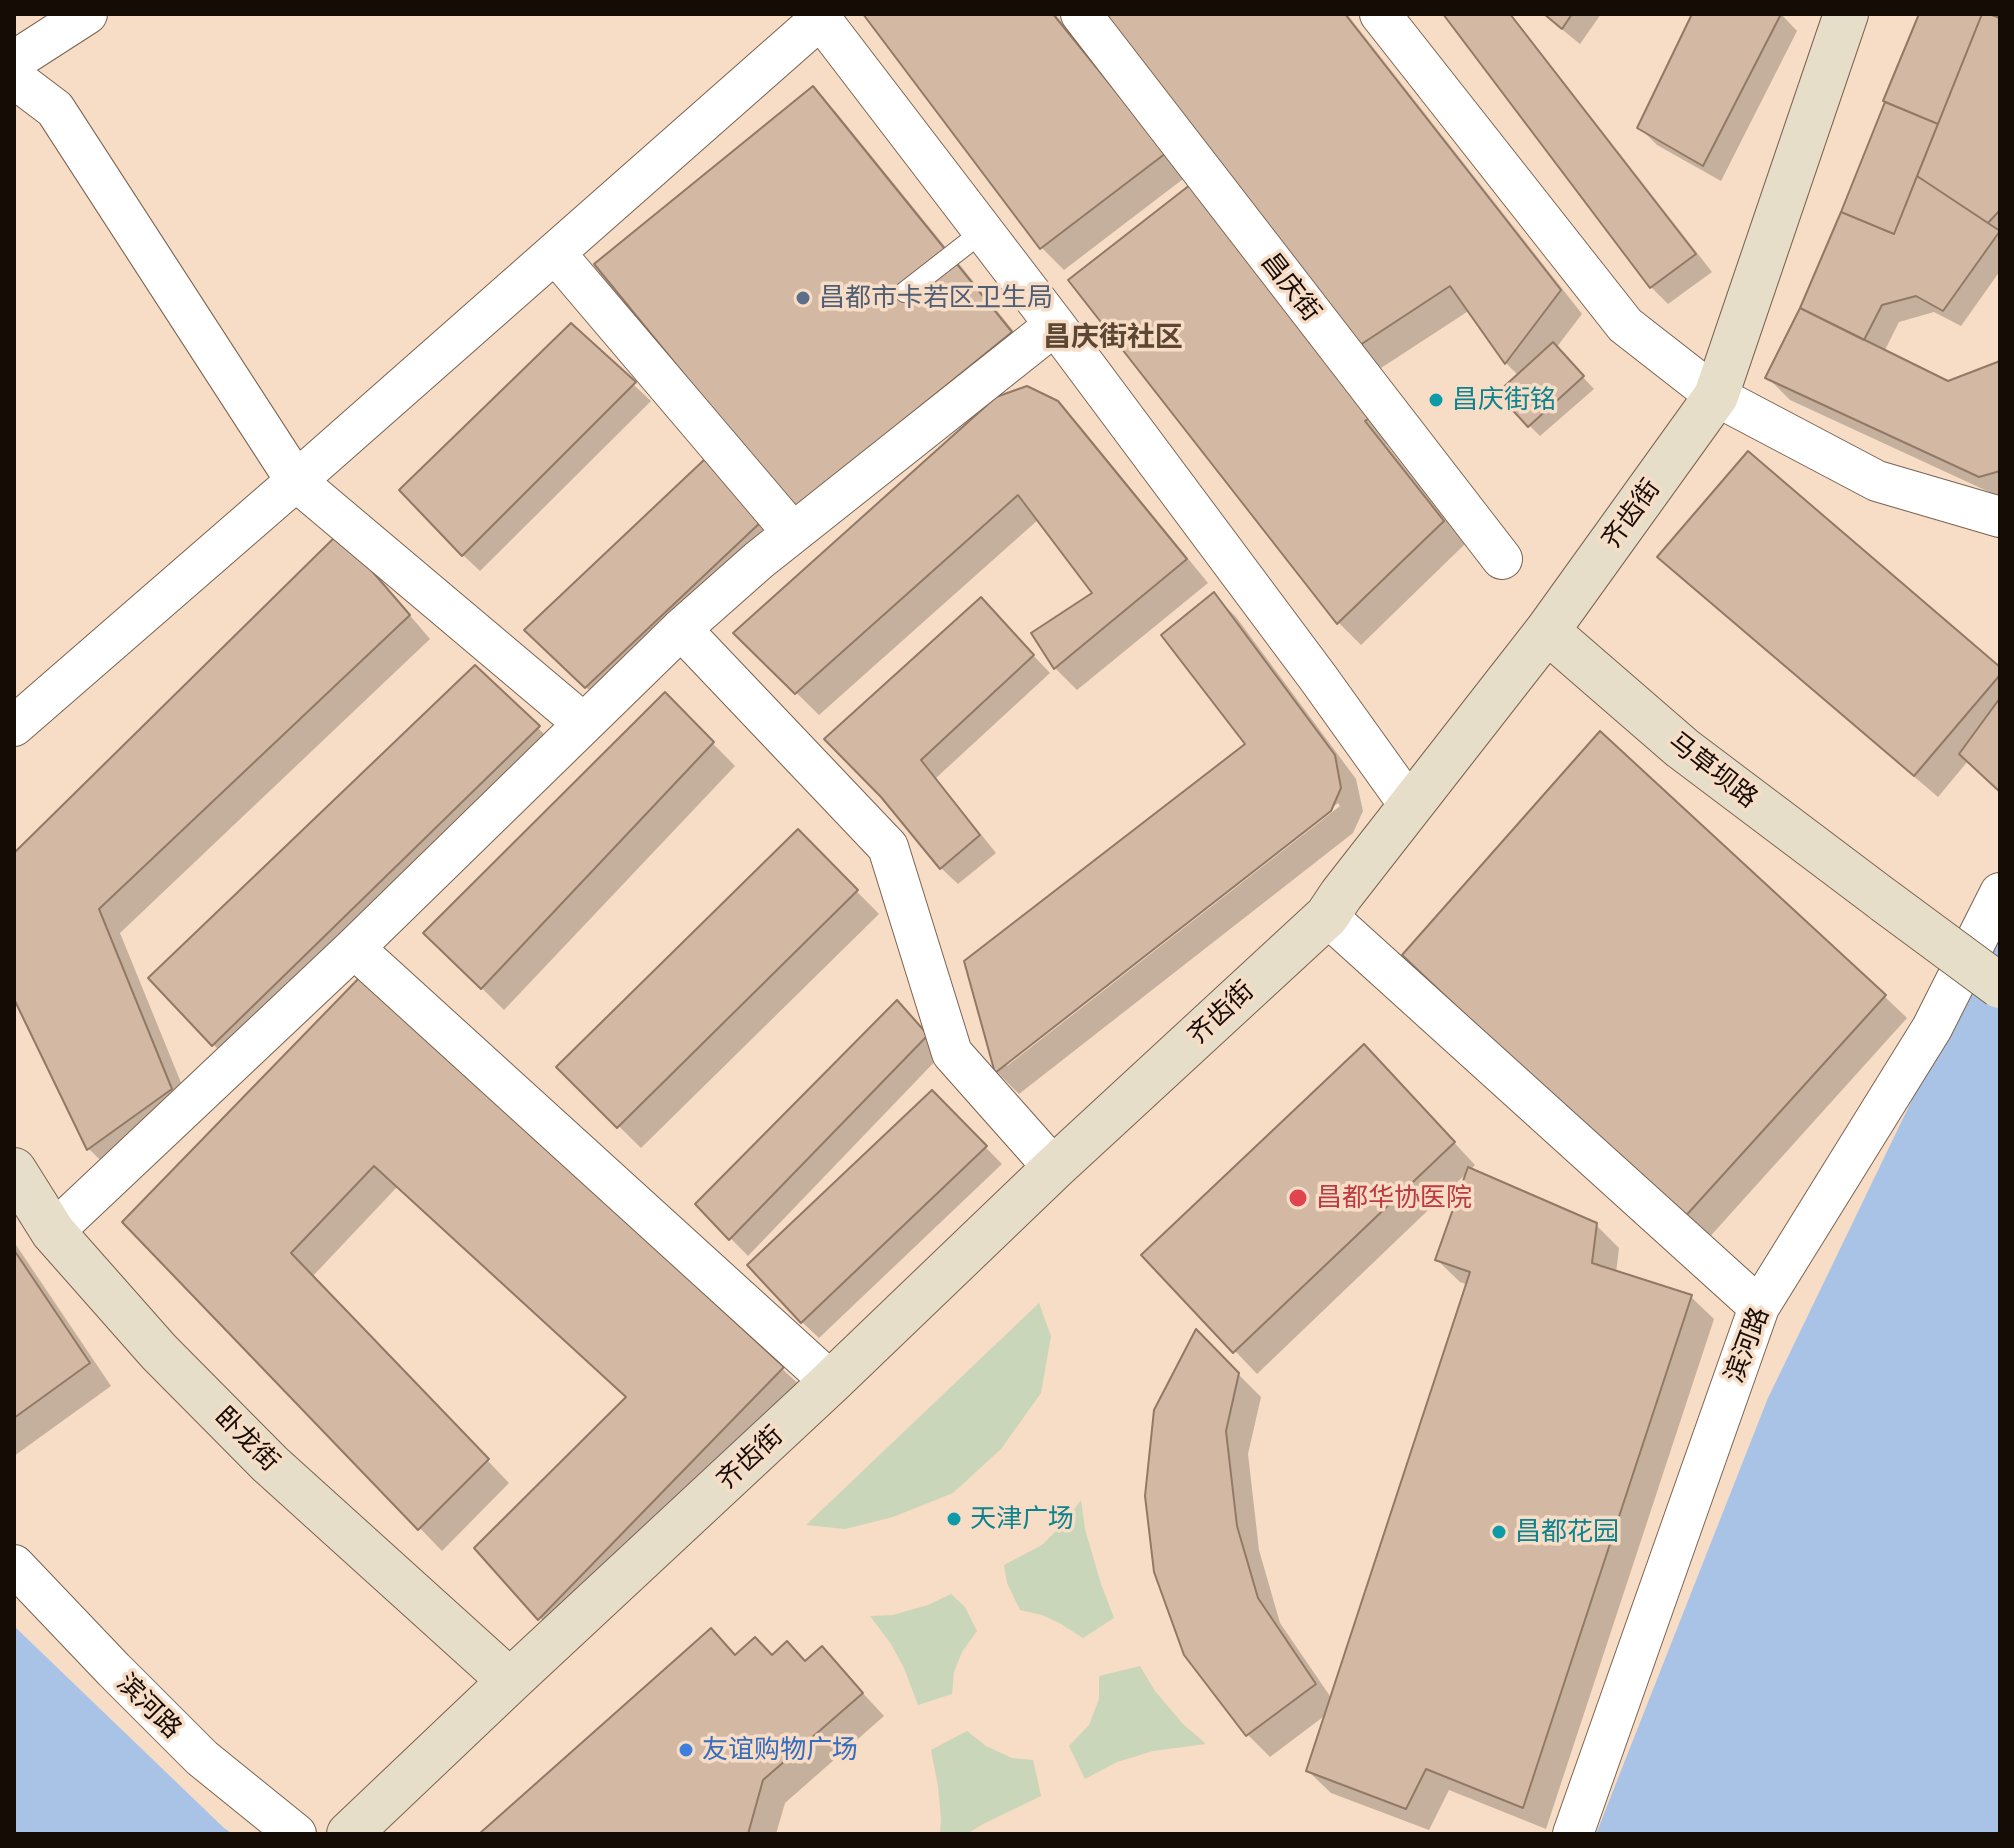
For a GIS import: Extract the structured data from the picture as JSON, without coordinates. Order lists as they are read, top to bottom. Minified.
{"streets":{"main road":["齐齿街","马草坝路","卧龙街"],"street":["昌庆街","滨河路"]},"crossings":[["齐齿街","马草坝路"],["齐齿街","卧龙街"]],"districts":["昌庆街社区"],"places":["昌都市卡若区卫生局","昌庆街铭","昌都华协医院","天津广场","昌都花园","友谊购物广场"]}
